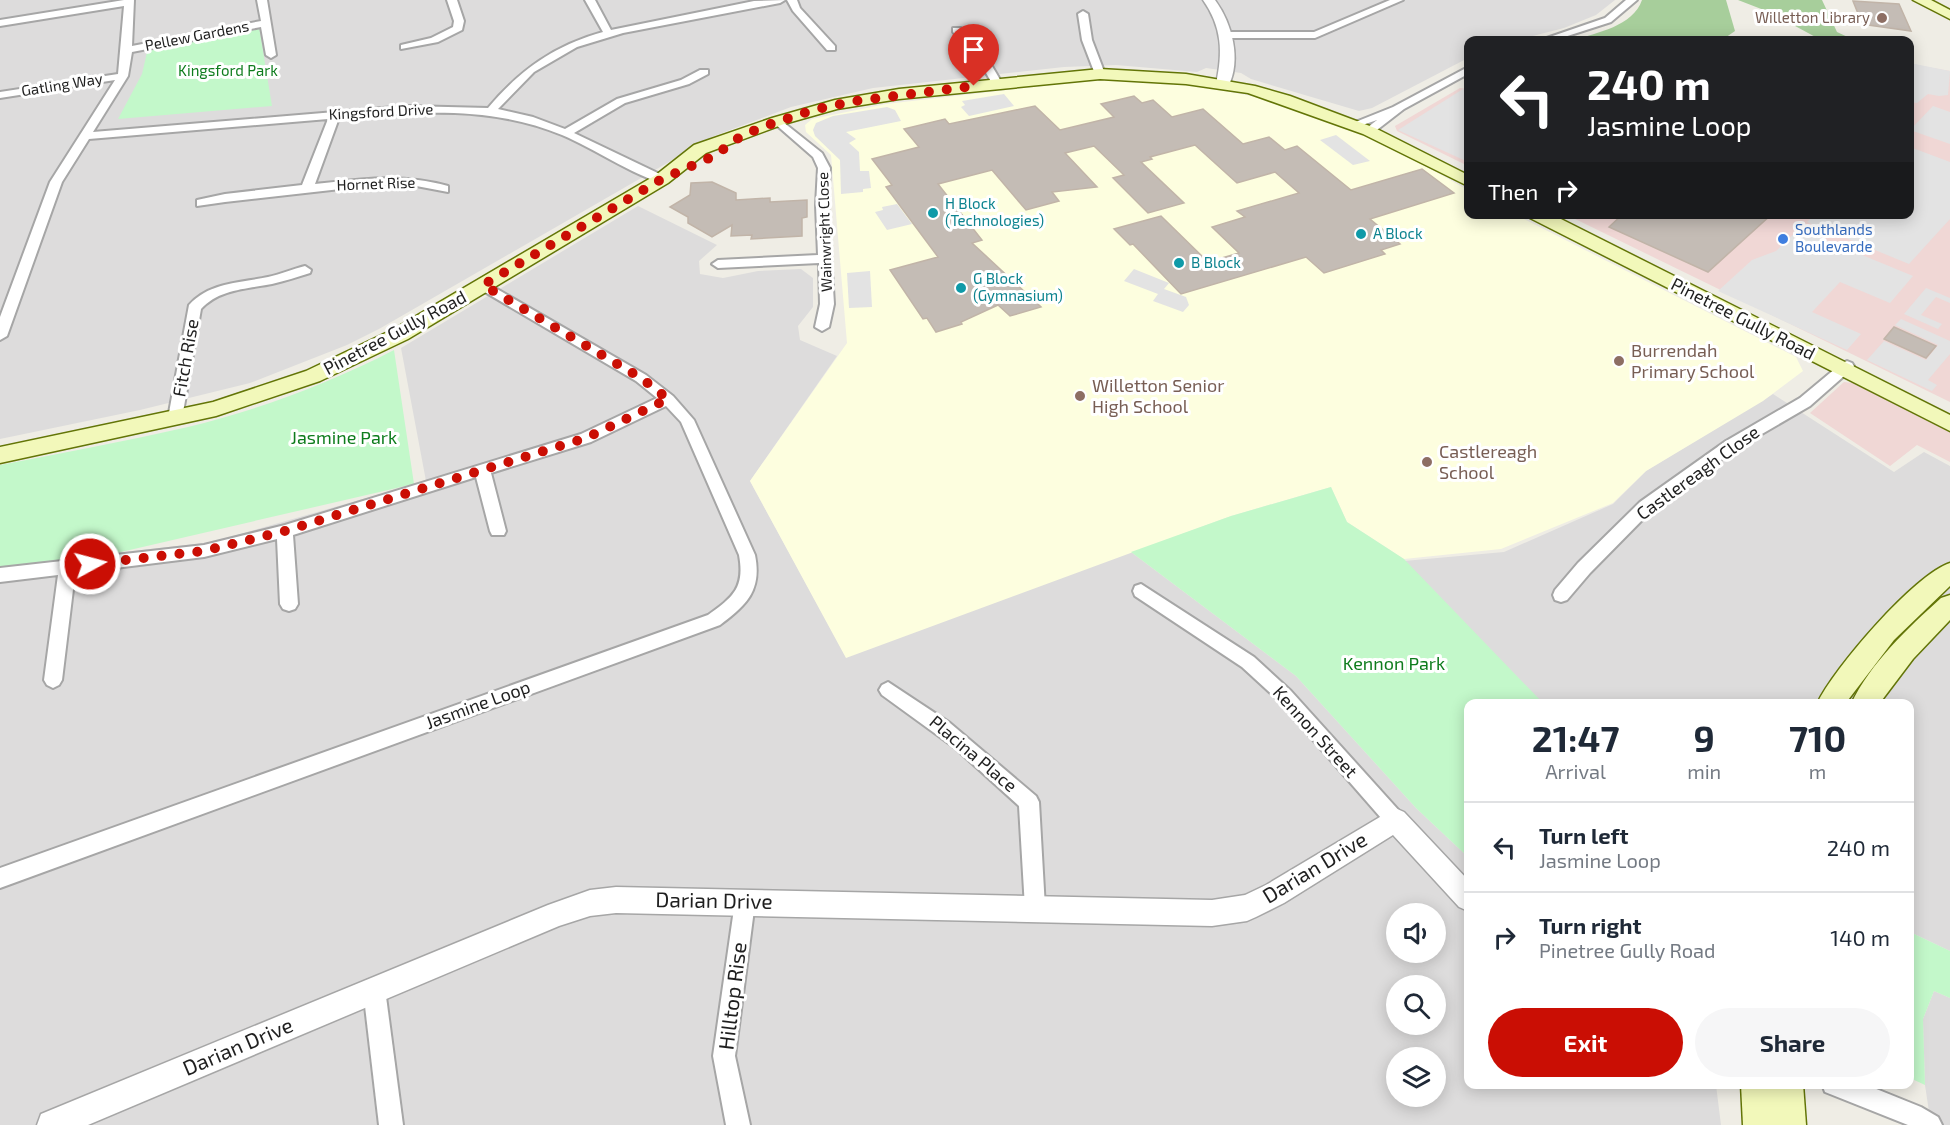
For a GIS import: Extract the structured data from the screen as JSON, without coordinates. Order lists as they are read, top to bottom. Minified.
{"streets":{"main road":["Pinetree Gully Road"],"street":["Pellew Gardens","Gatling Way","Kingsford Drive","Hornet Rise","Wainwright Close","Fitch Rise","Castlereagh Close","Jasmine Loop","Kennon Street","Placina Place","Darian Drive","Hilltop Rise"]},"crossings":[["Kingsford Drive","Hornet Rise"],["Kingsford Drive","Pinetree Gully Road"],["Wainwright Close","Pinetree Gully Road"],["Pinetree Gully Road","Fitch Rise"],["Pinetree Gully Road","Castlereagh Close"],["Pinetree Gully Road","Jasmine Loop"],["Kennon Street","Darian Drive"],["Placina Place","Darian Drive"],["Darian Drive","Hilltop Rise"]],"parks":["Kingsford Park","Jasmine Park","Kennon Park"],"places":["Willetton Library","H Block (Technologies)","A Block","Southlands Boulevarde","B Block","G Block (Gymnasium)","Burrendah Primary School","Willetton Senior High School","Castlereagh School"],"page":{"turn":["240 m","Jasmine Loop"],"then":"Then","eta":["21:47","Arrival","9","min","710","m"],"list":[{"name":"Turn left","note":"Jasmine Loop","value":"240 m"},{"name":"Turn right","note":"Pinetree Gully Road","value":"140 m"}],"buttons":["Exit","Share"]}}
